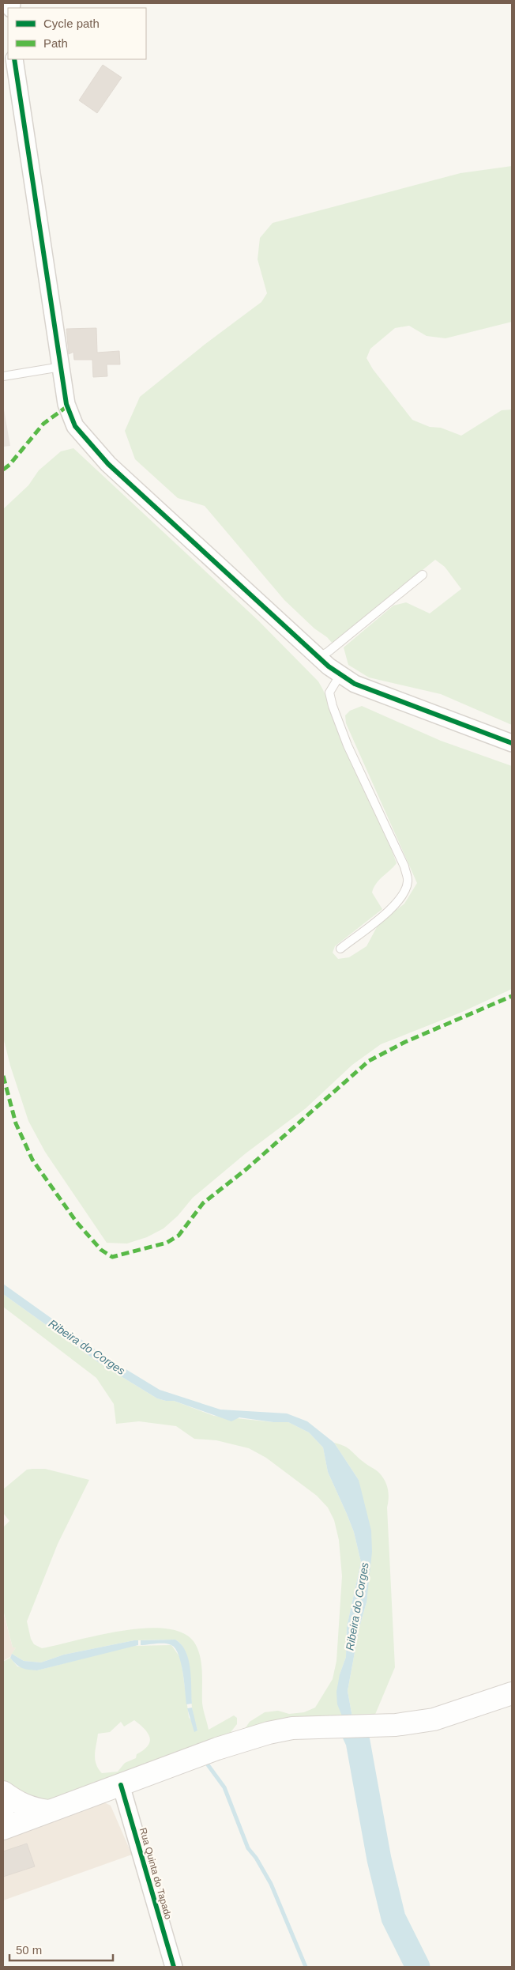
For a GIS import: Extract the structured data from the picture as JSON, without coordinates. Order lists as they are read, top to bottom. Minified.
{"streets":{"street":["Rua Quinta do Tapado"]},"water":["Ribeira do Corges"],"legend":["Cycle path","Path"],"scale_bar":"50 m"}
